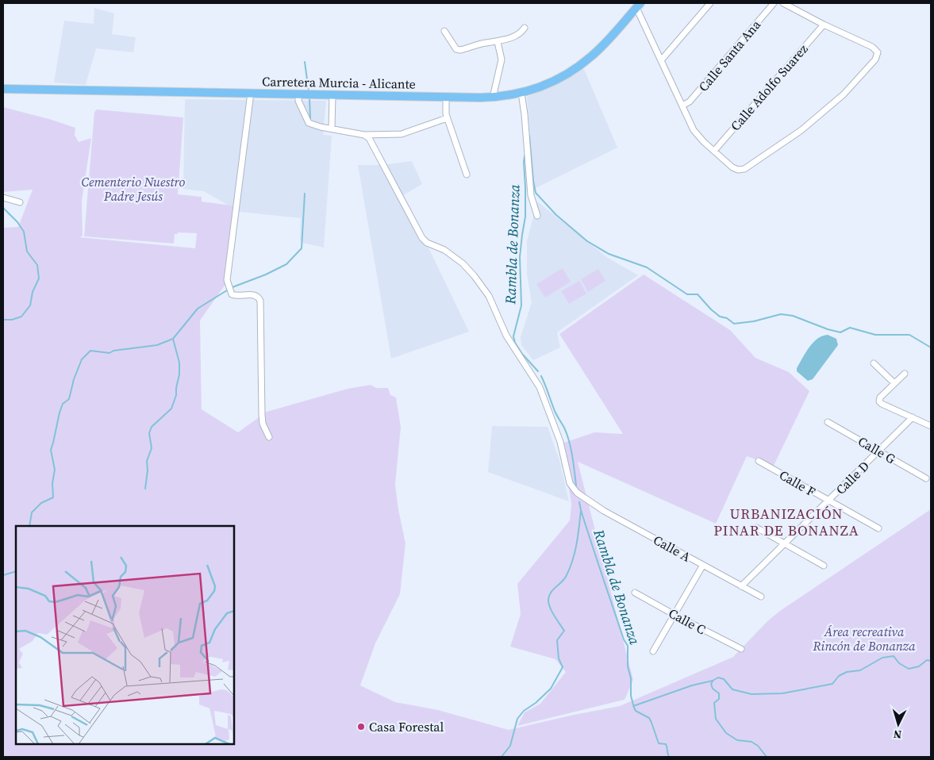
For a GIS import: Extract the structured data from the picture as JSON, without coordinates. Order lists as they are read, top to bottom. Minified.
{"streets":{"highway":["Carretera Murcia - Alicante"],"street":["Calle Santa Ana","Calle Adolfo Suarez","Calle G","Calle D","Calle F","Calle A","Calle C"]},"crossings":[["Calle G","Calle D"],["Calle D","Calle F"],["Calle D","Calle A"]],"districts":["URBANIZACIÓN PINAR DE BONANZA"],"water":["Rambla de Bonanza"],"parks":["Cementerio Nuestro Padre Jesús","Área recreativa Rincón de Bonanza"],"places":["Casa Forestal"],"north":"bottom"}
